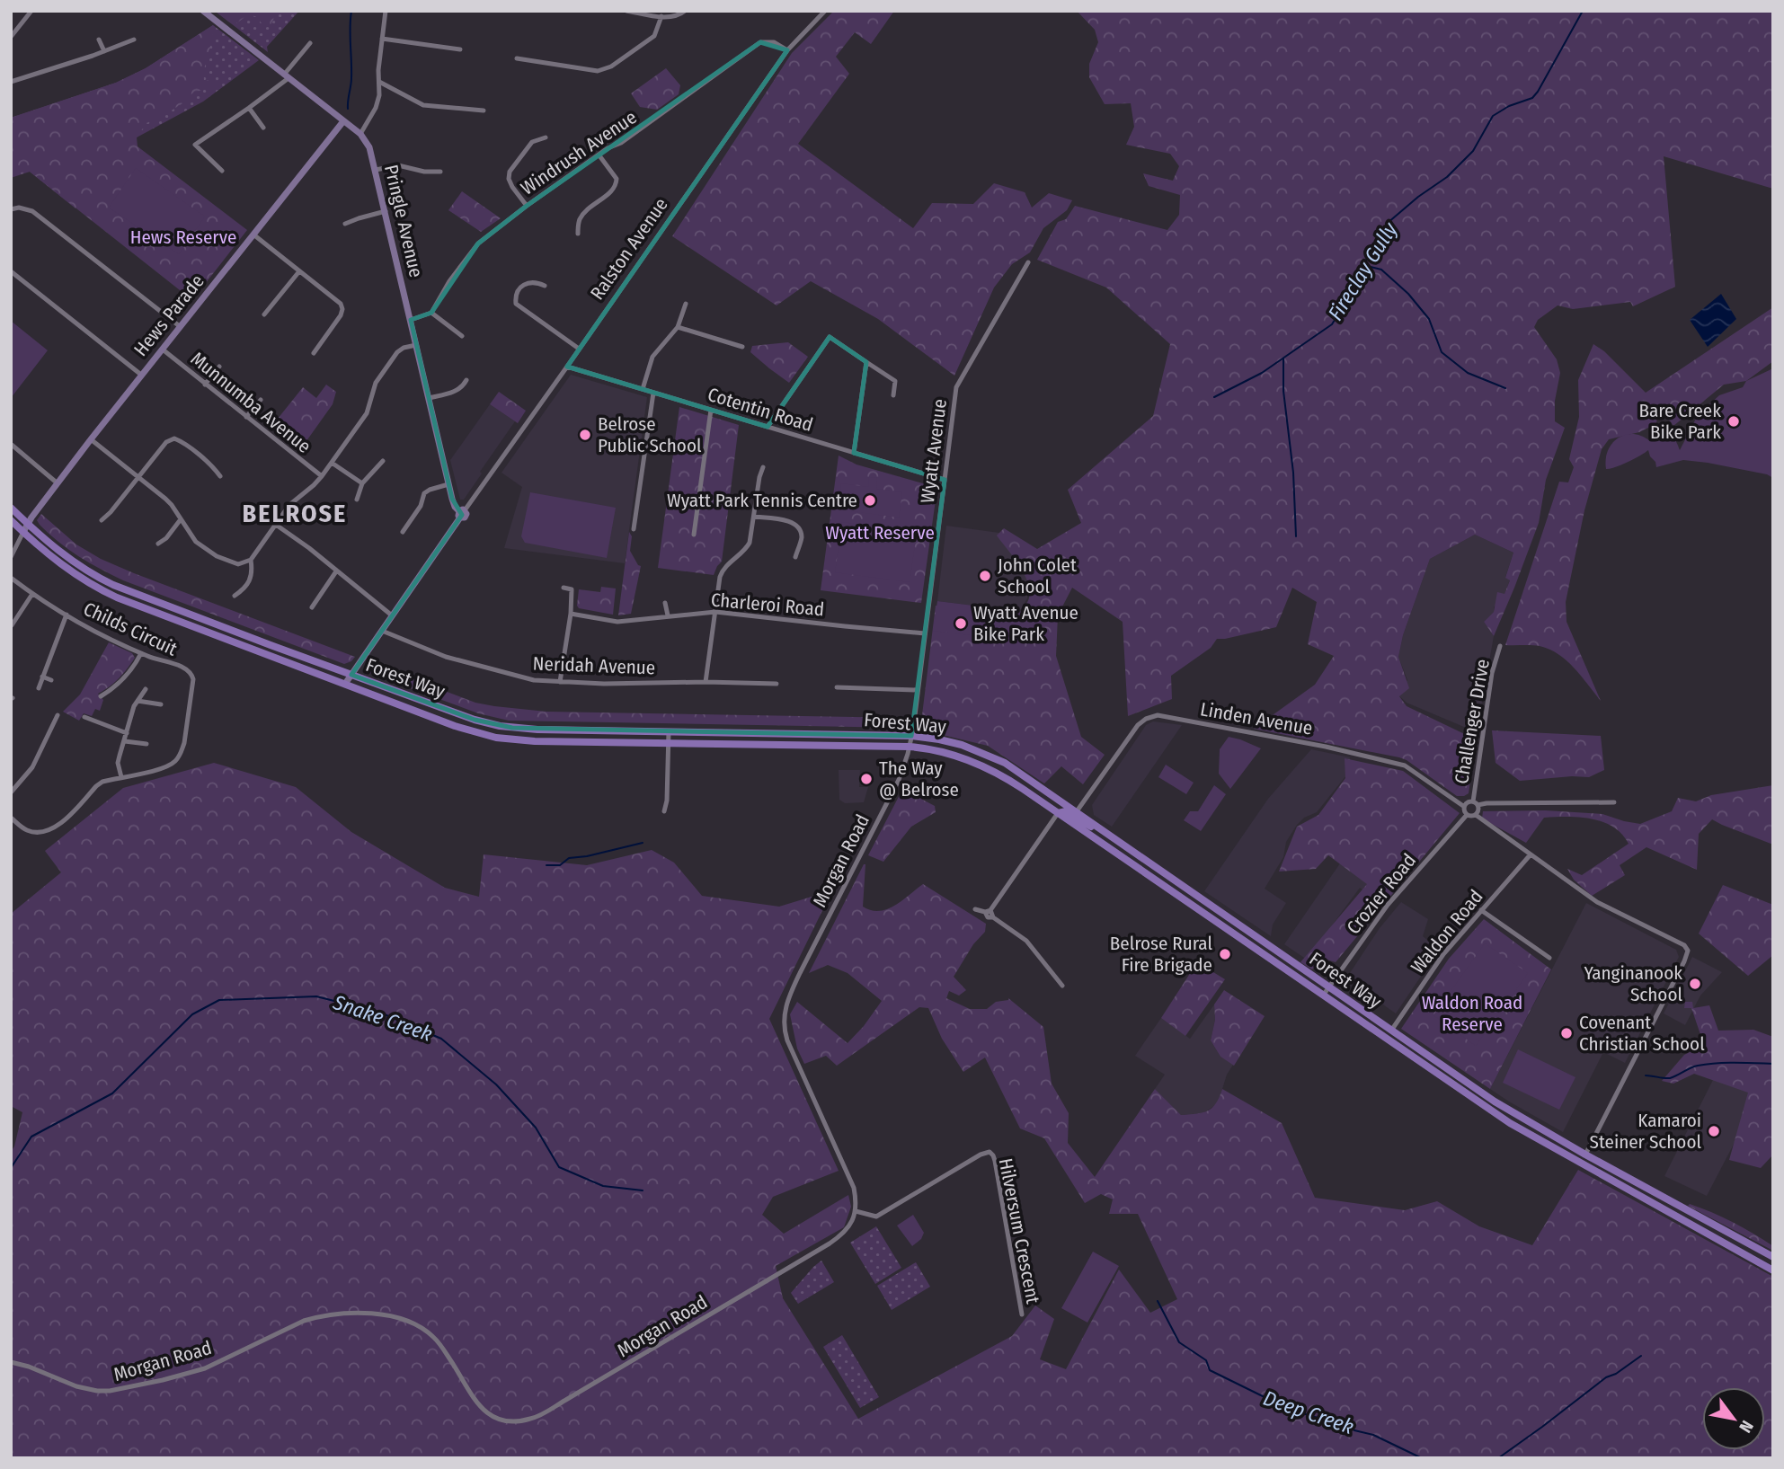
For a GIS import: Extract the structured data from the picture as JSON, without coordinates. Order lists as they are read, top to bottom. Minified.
{"streets":{"main road":["Forest Way"],"street":["Windrush Avenue","Pringle Avenue","Ralston Avenue","Hews Parade","Munnumba Avenue","Cotentin Road","Wyatt Avenue","Charleroi Road","Childs Circuit","Neridah Avenue","Linden Avenue","Challenger Drive","Morgan Road","Crozier Road","Waldon Road","Hilversum Crescent"]},"crossings":[["Windrush Avenue","Ralston Avenue"],["Pringle Avenue","Ralston Avenue"],["Pringle Avenue","Hews Parade"],["Ralston Avenue","Cotentin Road"],["Ralston Avenue","Neridah Avenue"],["Ralston Avenue","Forest Way"],["Hews Parade","Munnumba Avenue"],["Hews Parade","Forest Way"],["Cotentin Road","Wyatt Avenue"],["Wyatt Avenue","Charleroi Road"],["Wyatt Avenue","Forest Way"],["Wyatt Avenue","Morgan Road"],["Forest Way","Linden Avenue"],["Forest Way","Morgan Road"],["Forest Way","Crozier Road"],["Forest Way","Waldon Road"],["Linden Avenue","Challenger Drive"],["Linden Avenue","Crozier Road"],["Challenger Drive","Crozier Road"],["Morgan Road","Hilversum Crescent"]],"districts":["BELROSE"],"water":["Fireclay Gully","Snake Creek","Deep Creek"],"parks":["Hews Reserve","Wyatt Reserve","Waldon Road Reserve"],"places":["Bare Creek Bike Park","Belrose Public School","Wyatt Park Tennis Centre","John Colet School","Wyatt Avenue Bike Park","The Way @ Belrose","Belrose Rural Fire Brigade","Yanginanook School","Covenant Christian School","Kamaroi Steiner School"],"north":"bottom right"}
